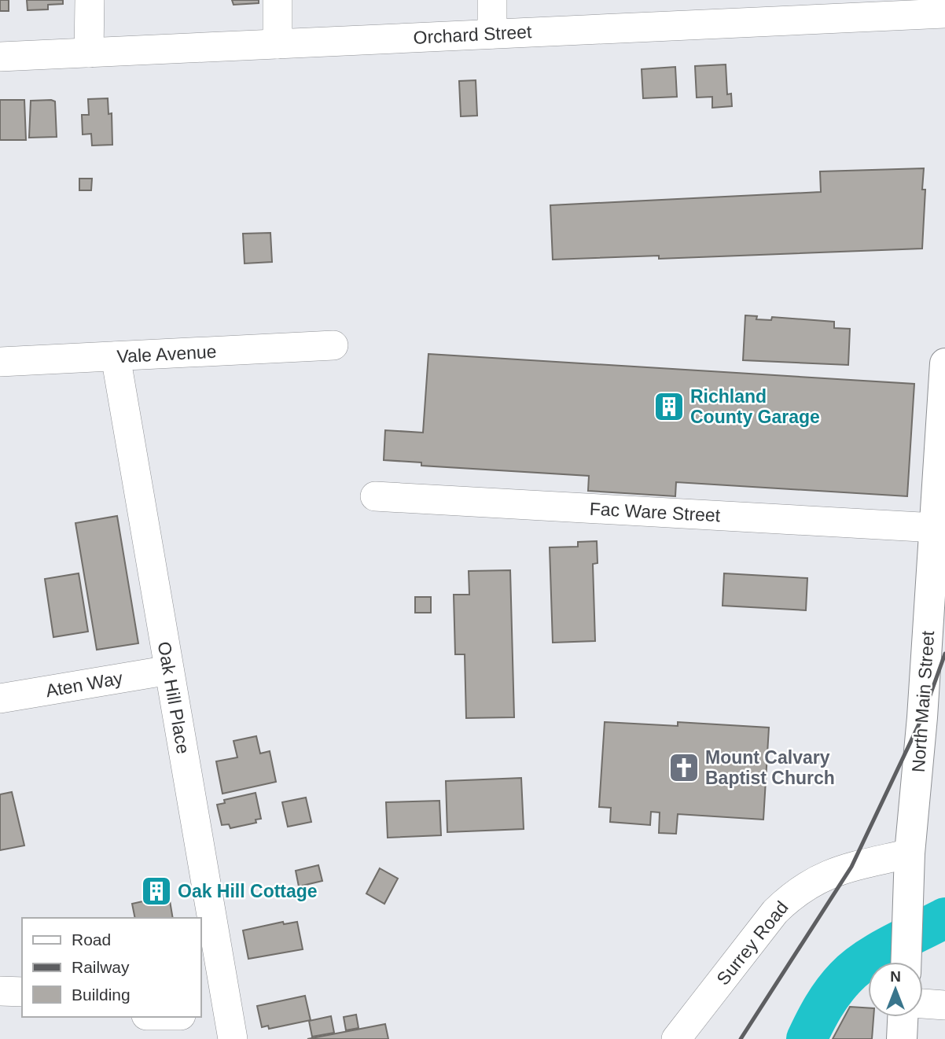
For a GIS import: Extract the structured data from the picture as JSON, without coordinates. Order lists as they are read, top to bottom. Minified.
{"streets":{"highway":["North Main Street"],"street":["Orchard Street","Vale Avenue","Fac Ware Street","Aten Way","Oak Hill Place","Surrey Road"]},"crossings":[["Vale Avenue","Oak Hill Place"],["Fac Ware Street","North Main Street"],["Aten Way","Oak Hill Place"],["North Main Street","Surrey Road"]],"places":{"building":["Richland County Garage","Oak Hill Cottage"],"church":["Mount Calvary Baptist Church"]},"legend":["Road","Railway","Building"],"north":"top"}
